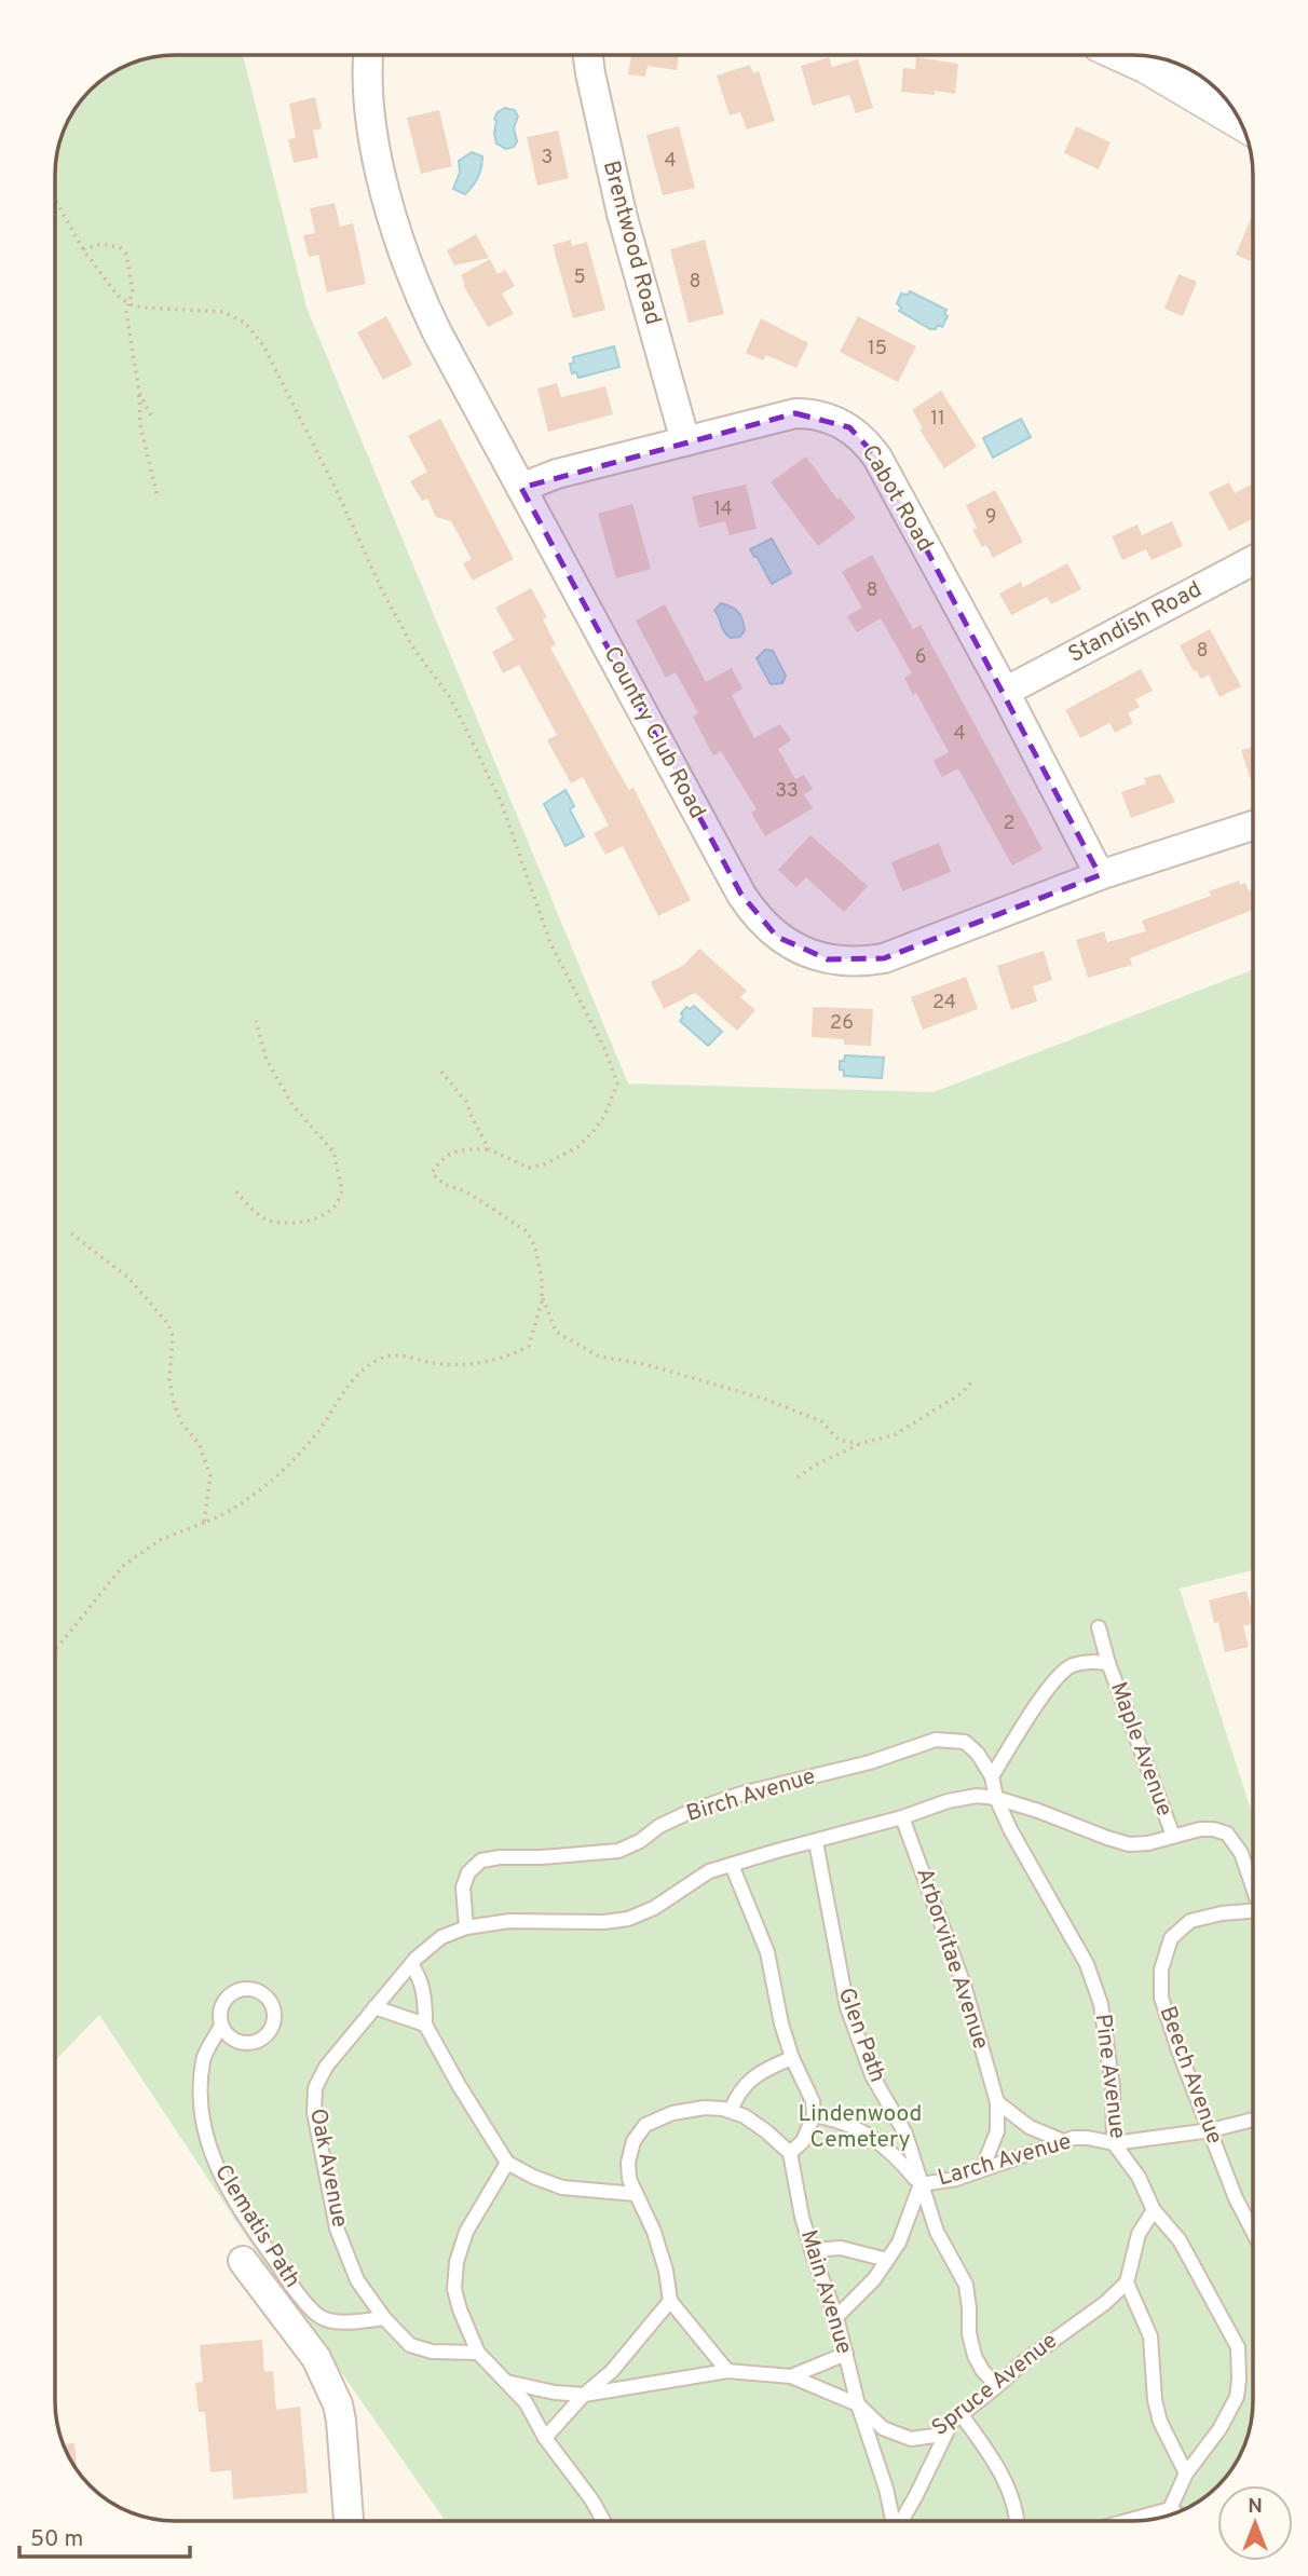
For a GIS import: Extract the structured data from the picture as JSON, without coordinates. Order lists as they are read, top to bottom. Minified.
{"streets":{"street":["Brentwood Road","Cabot Road","Standish Road","Country Club Road"],"lane":["Maple Avenue","Birch Avenue","Arborvitae Avenue","Glen Path","Beech Avenue","Pine Avenue","Larch Avenue","Oak Avenue","Clematis Path","Main Avenue","Spruce Avenue"]},"crossings":[["Brentwood Road","Cabot Road"],["Cabot Road","Standish Road"],["Cabot Road","Country Club Road"],["Maple Avenue","Birch Avenue"],["Birch Avenue","Oak Avenue"],["Arborvitae Avenue","Larch Avenue"],["Glen Path","Larch Avenue"],["Glen Path","Spruce Avenue"],["Beech Avenue","Larch Avenue"],["Pine Avenue","Larch Avenue"],["Oak Avenue","Clematis Path"],["Main Avenue","Spruce Avenue"]],"parks":["Lindenwood Cemetery"],"house_numbers":["3","4","5","8","15","11","14","9","8","8","6","4","33","2","24","26"],"scale_bar":"50 m","north":"top"}
